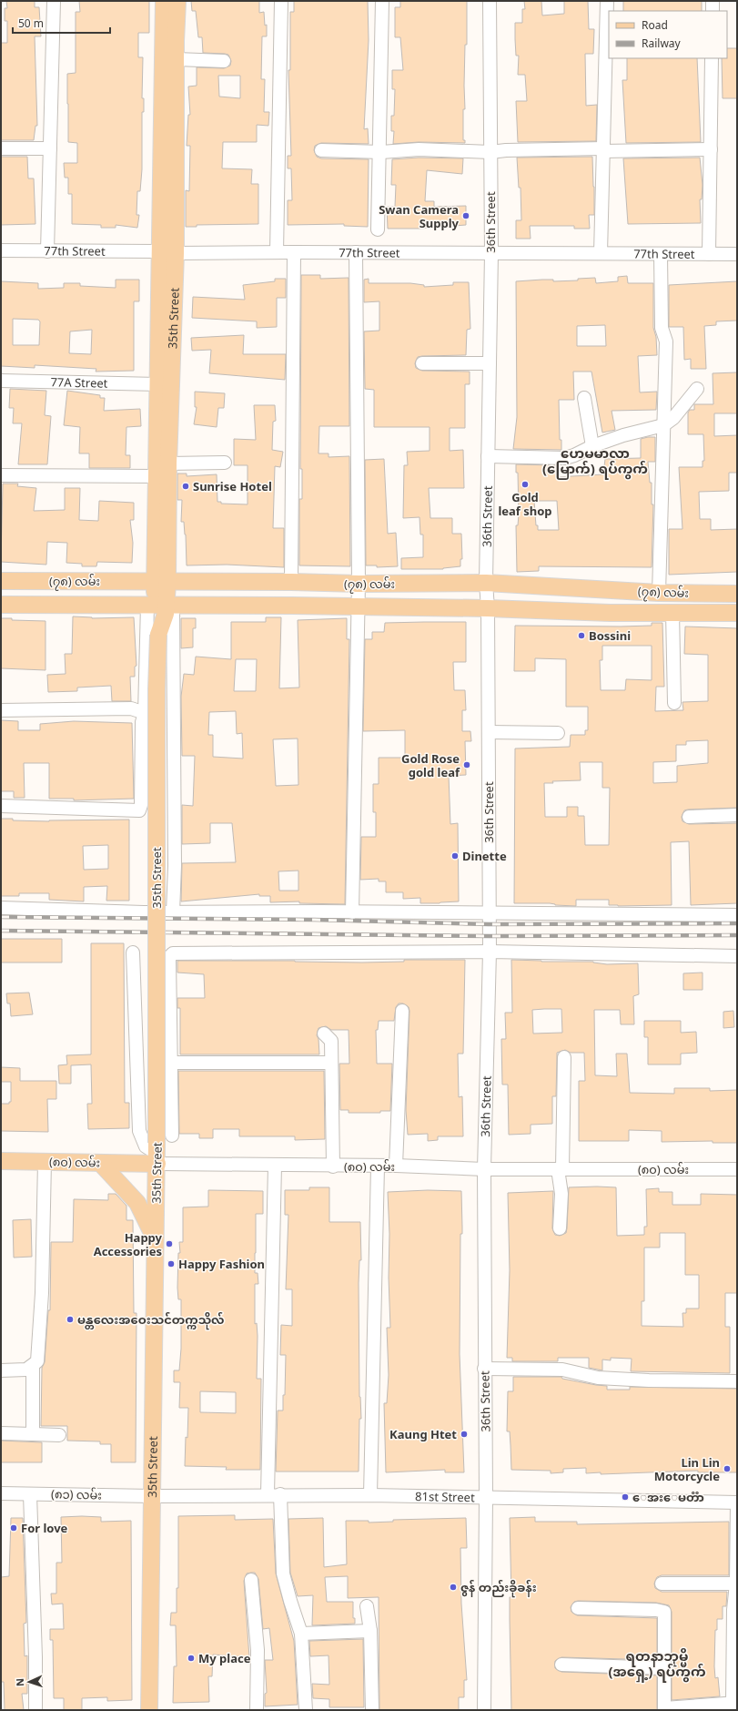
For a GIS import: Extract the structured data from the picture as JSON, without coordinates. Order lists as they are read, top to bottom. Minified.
{"streets":{"main road":["35th Street","(၇၈) လမ်း","(၈၀) လမ်း"],"street":["36th Street","77th Street","77A Street","(၈၁) လမ်း","81st Street"]},"crossings":[["36th Street","77th Street"],["36th Street","(၇၈) လမ်း"],["36th Street","(၈၀) လမ်း"],["36th Street","81st Street"],["77th Street","35th Street"],["35th Street","77A Street"],["35th Street","(၇၈) လမ်း"],["35th Street","(၈၀) လမ်း"],["35th Street","(၈၁) လမ်း"],["35th Street","81st Street"],["(၈၁) လမ်း","81st Street"]],"districts":["ဟေမမာလာ (မြောက်) ရပ်ကွက်","ရတနာဘုမ္မိ (အရှေ့) ရပ်ကွက်"],"places":["Swan Camera Supply","Gold leaf shop","Sunrise Hotel","Bossini","Gold Rose gold leaf","Dinette","Happy Accessories","Happy Fashion","မန္တလေးအဝေးသင်တက္ကသိုလ်","Kaung Htet","Lin Lin Motorcycle","ေအးေမတၱာ","For love","ဇွန် တည်းခိုခန်း","My place"],"legend":["Road","Railway"],"scale_bar":"50 m","north":"left"}
